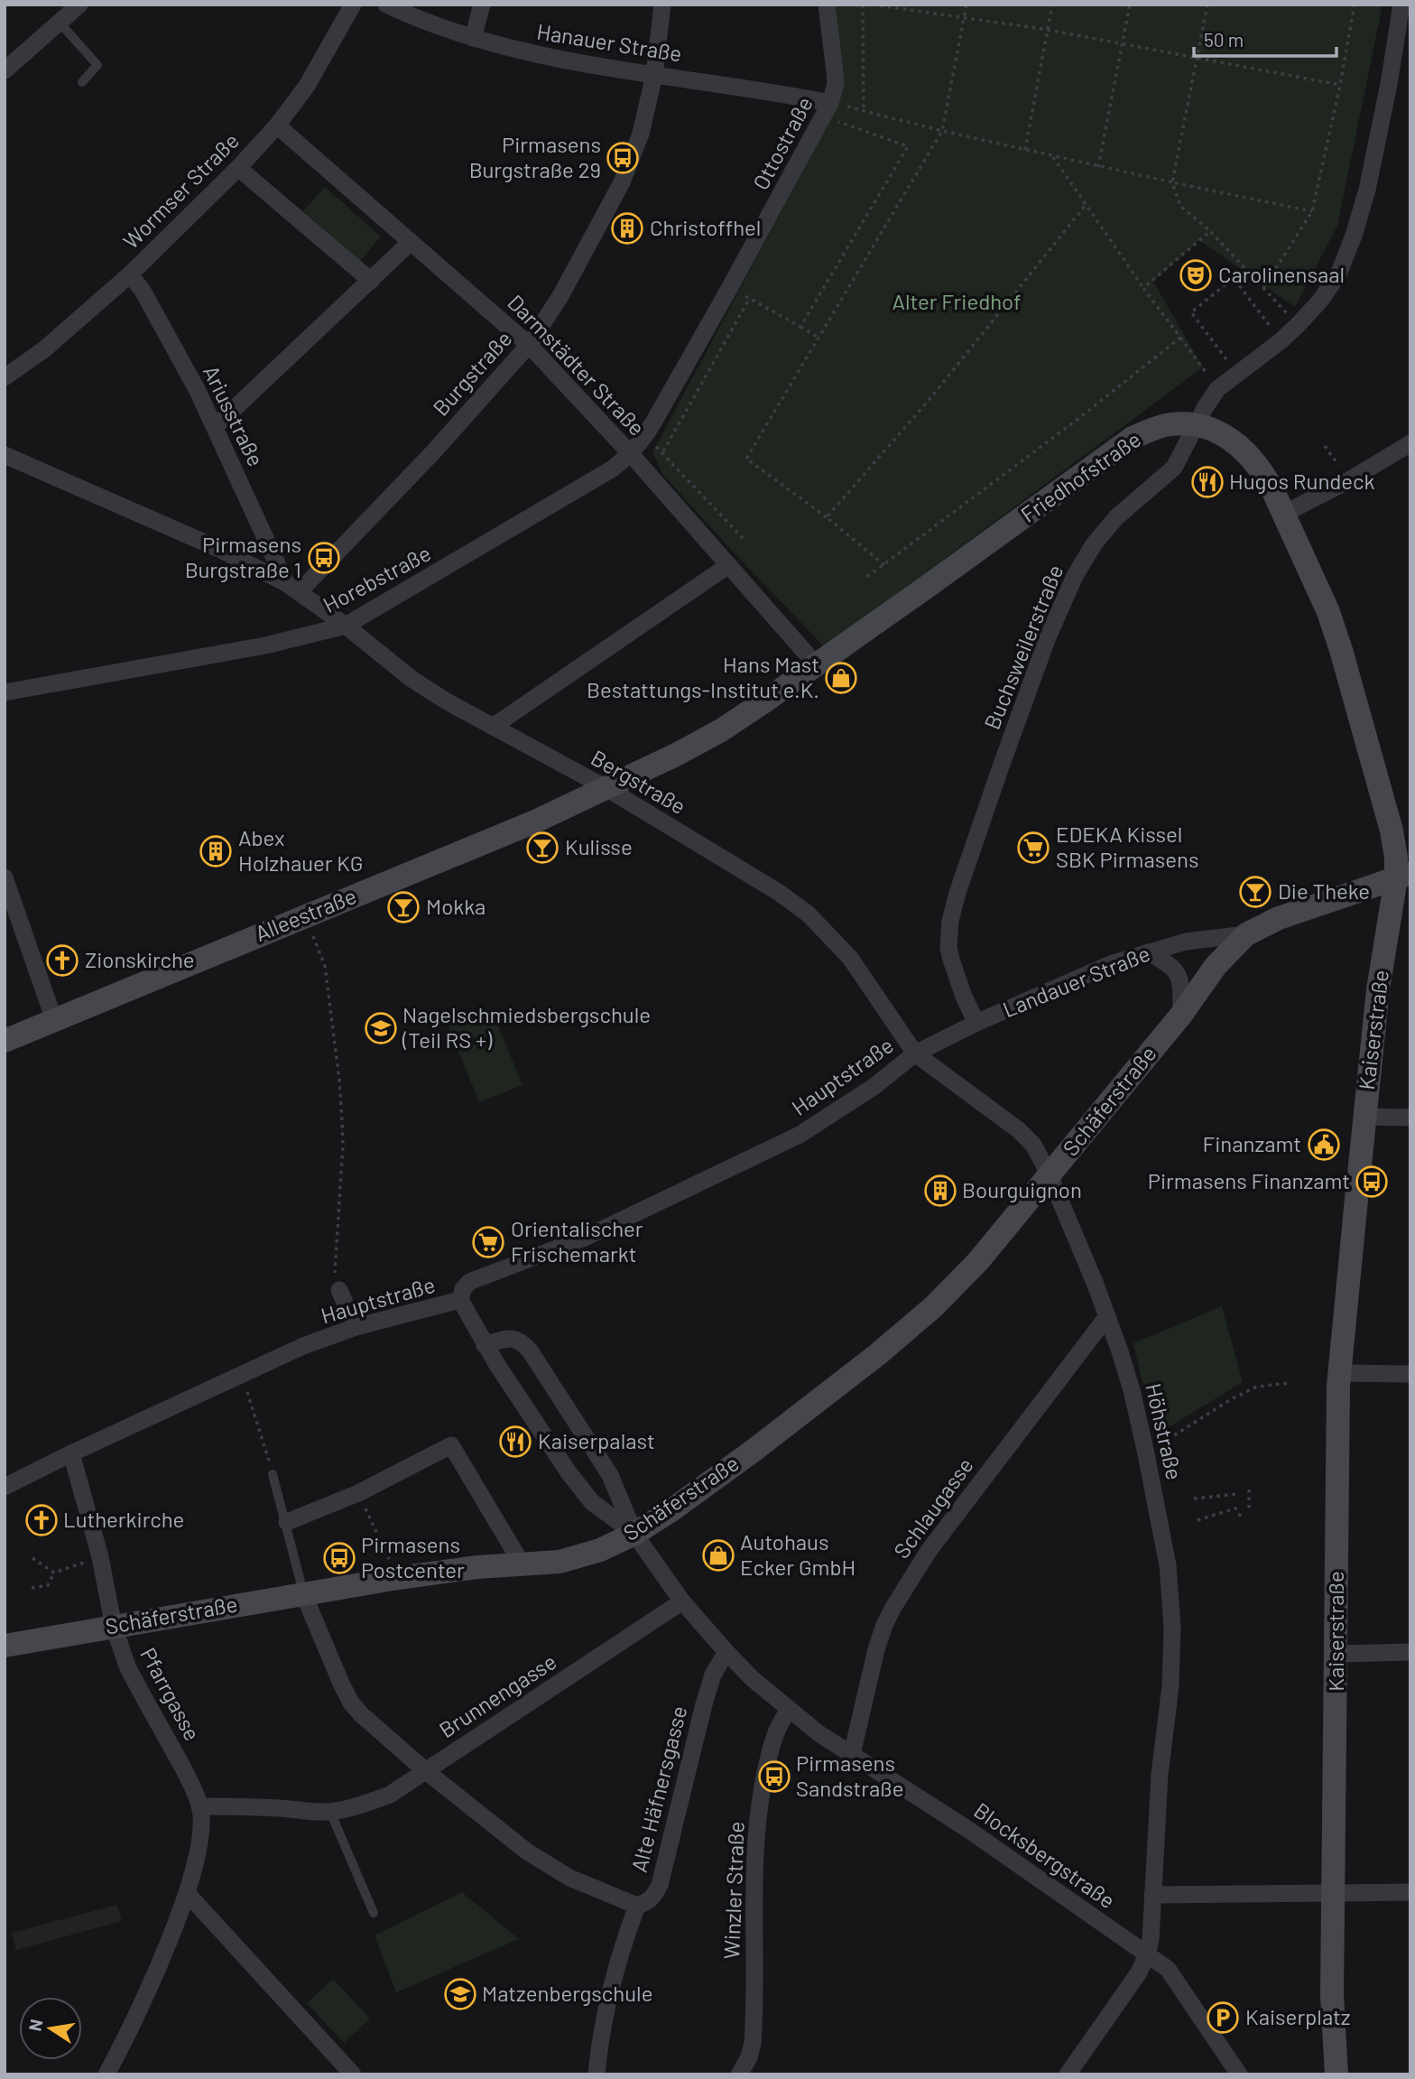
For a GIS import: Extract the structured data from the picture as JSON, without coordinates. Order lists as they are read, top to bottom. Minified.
{"streets":{"main road":["Friedhofstraße","Alleestraße","Landauer Straße","Kaiserstraße","Schäferstraße"],"street":["Hanauer Straße","Ottostraße","Wormser Straße","Darmstädter Straße","Burgstraße","Ariusstraße","Horebstraße","Buchsweilerstraße","Bergstraße","Hauptstraße","Höhstraße","Schlaugasse","Pfarrgasse","Brunnengasse","Alte Häfnersgasse","Blocksbergstraße","Winzler Straße"]},"crossings":[["Hanauer Straße","Ottostraße"],["Hanauer Straße","Burgstraße"],["Ottostraße","Darmstädter Straße"],["Ottostraße","Horebstraße"],["Wormser Straße","Darmstädter Straße"],["Wormser Straße","Ariusstraße"],["Darmstädter Straße","Burgstraße"],["Darmstädter Straße","Friedhofstraße"],["Darmstädter Straße","Horebstraße"],["Burgstraße","Ariusstraße"],["Burgstraße","Bergstraße"],["Ariusstraße","Bergstraße"],["Friedhofstraße","Buchsweilerstraße"],["Friedhofstraße","Bergstraße"],["Friedhofstraße","Alleestraße"],["Friedhofstraße","Landauer Straße"],["Friedhofstraße","Kaiserstraße"],["Horebstraße","Bergstraße"],["Buchsweilerstraße","Landauer Straße"],["Bergstraße","Alleestraße"],["Bergstraße","Landauer Straße"],["Bergstraße","Hauptstraße"],["Bergstraße","Höhstraße"],["Landauer Straße","Kaiserstraße"],["Landauer Straße","Hauptstraße"],["Landauer Straße","Schäferstraße"],["Landauer Straße","Höhstraße"],["Hauptstraße","Höhstraße"],["Hauptstraße","Pfarrgasse"],["Schäferstraße","Höhstraße"],["Schäferstraße","Pfarrgasse"],["Schäferstraße","Alte Häfnersgasse"],["Schäferstraße","Blocksbergstraße"],["Höhstraße","Schlaugasse"],["Schlaugasse","Blocksbergstraße"],["Pfarrgasse","Brunnengasse"],["Brunnengasse","Alte Häfnersgasse"],["Brunnengasse","Blocksbergstraße"],["Alte Häfnersgasse","Blocksbergstraße"],["Blocksbergstraße","Winzler Straße"]],"parks":["Alter Friedhof"],"places":{"bus stop":["Pirmasens Burgstraße 29","Pirmasens Burgstraße 1","Pirmasens Finanzamt","Pirmasens Postcenter","Pirmasens Sandstraße"],"building":["Christoffhel","Abex Holzhauer KG","Bourguignon"],"theatre":["Carolinensaal"],"restaurant":["Hugos Rundeck","Kaiserpalast"],"shop":["Hans Mast Bestattungs-Institut e.K.","Autohaus Ecker GmbH"],"bar":["Kulisse","Die Theke","Mokka"],"supermarket":["EDEKA Kissel SBK Pirmasens","Orientalischer Frischemarkt"],"church":["Zionskirche","Lutherkirche"],"school or university":["Nagelschmiedsbergschule (Teil RS +)","Matzenbergschule"],"public building":["Finanzamt"],"parking":["Kaiserplatz"]},"scale_bar":"50 m","north":"left"}
